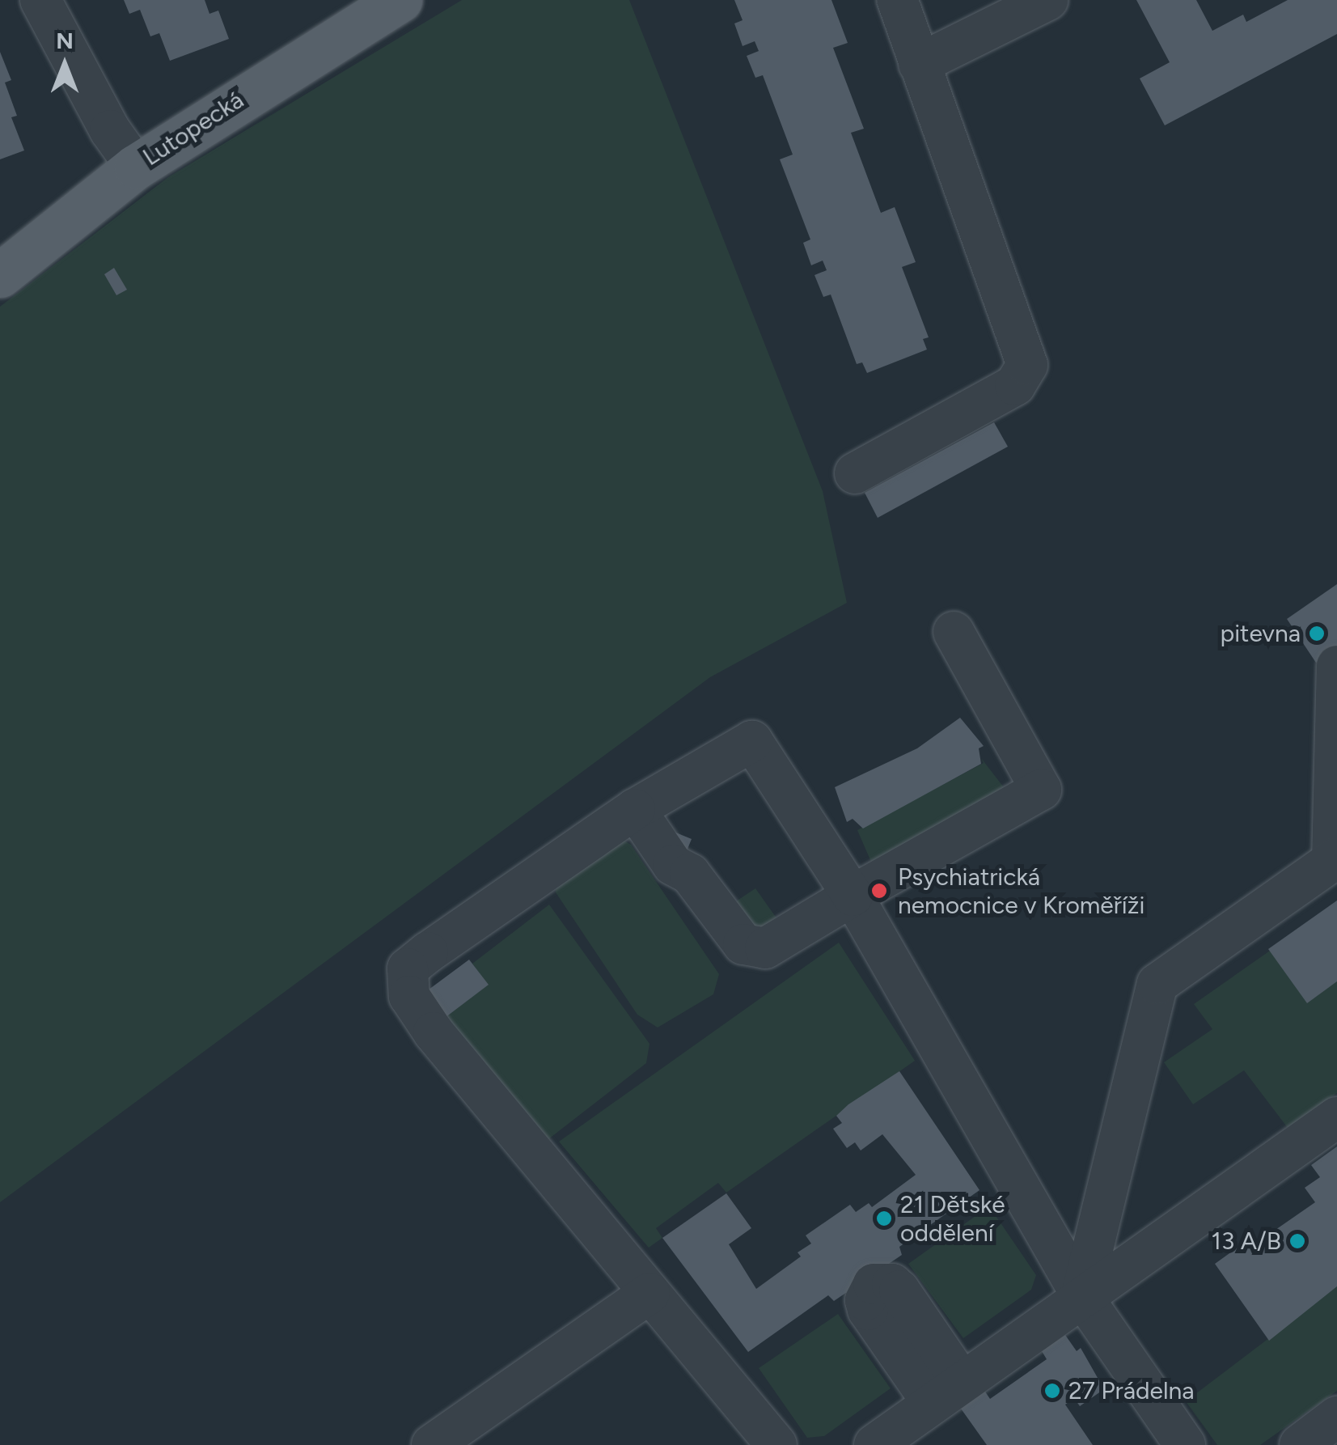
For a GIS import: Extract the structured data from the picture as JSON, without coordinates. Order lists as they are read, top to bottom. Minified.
{"streets":{"main road":["Lutopecká"]},"places":["pitevna","Psychiatrická nemocnice v Kroměříži","21 Dětské oddělení","13 A/B","27 Prádelna"],"north":"top"}
